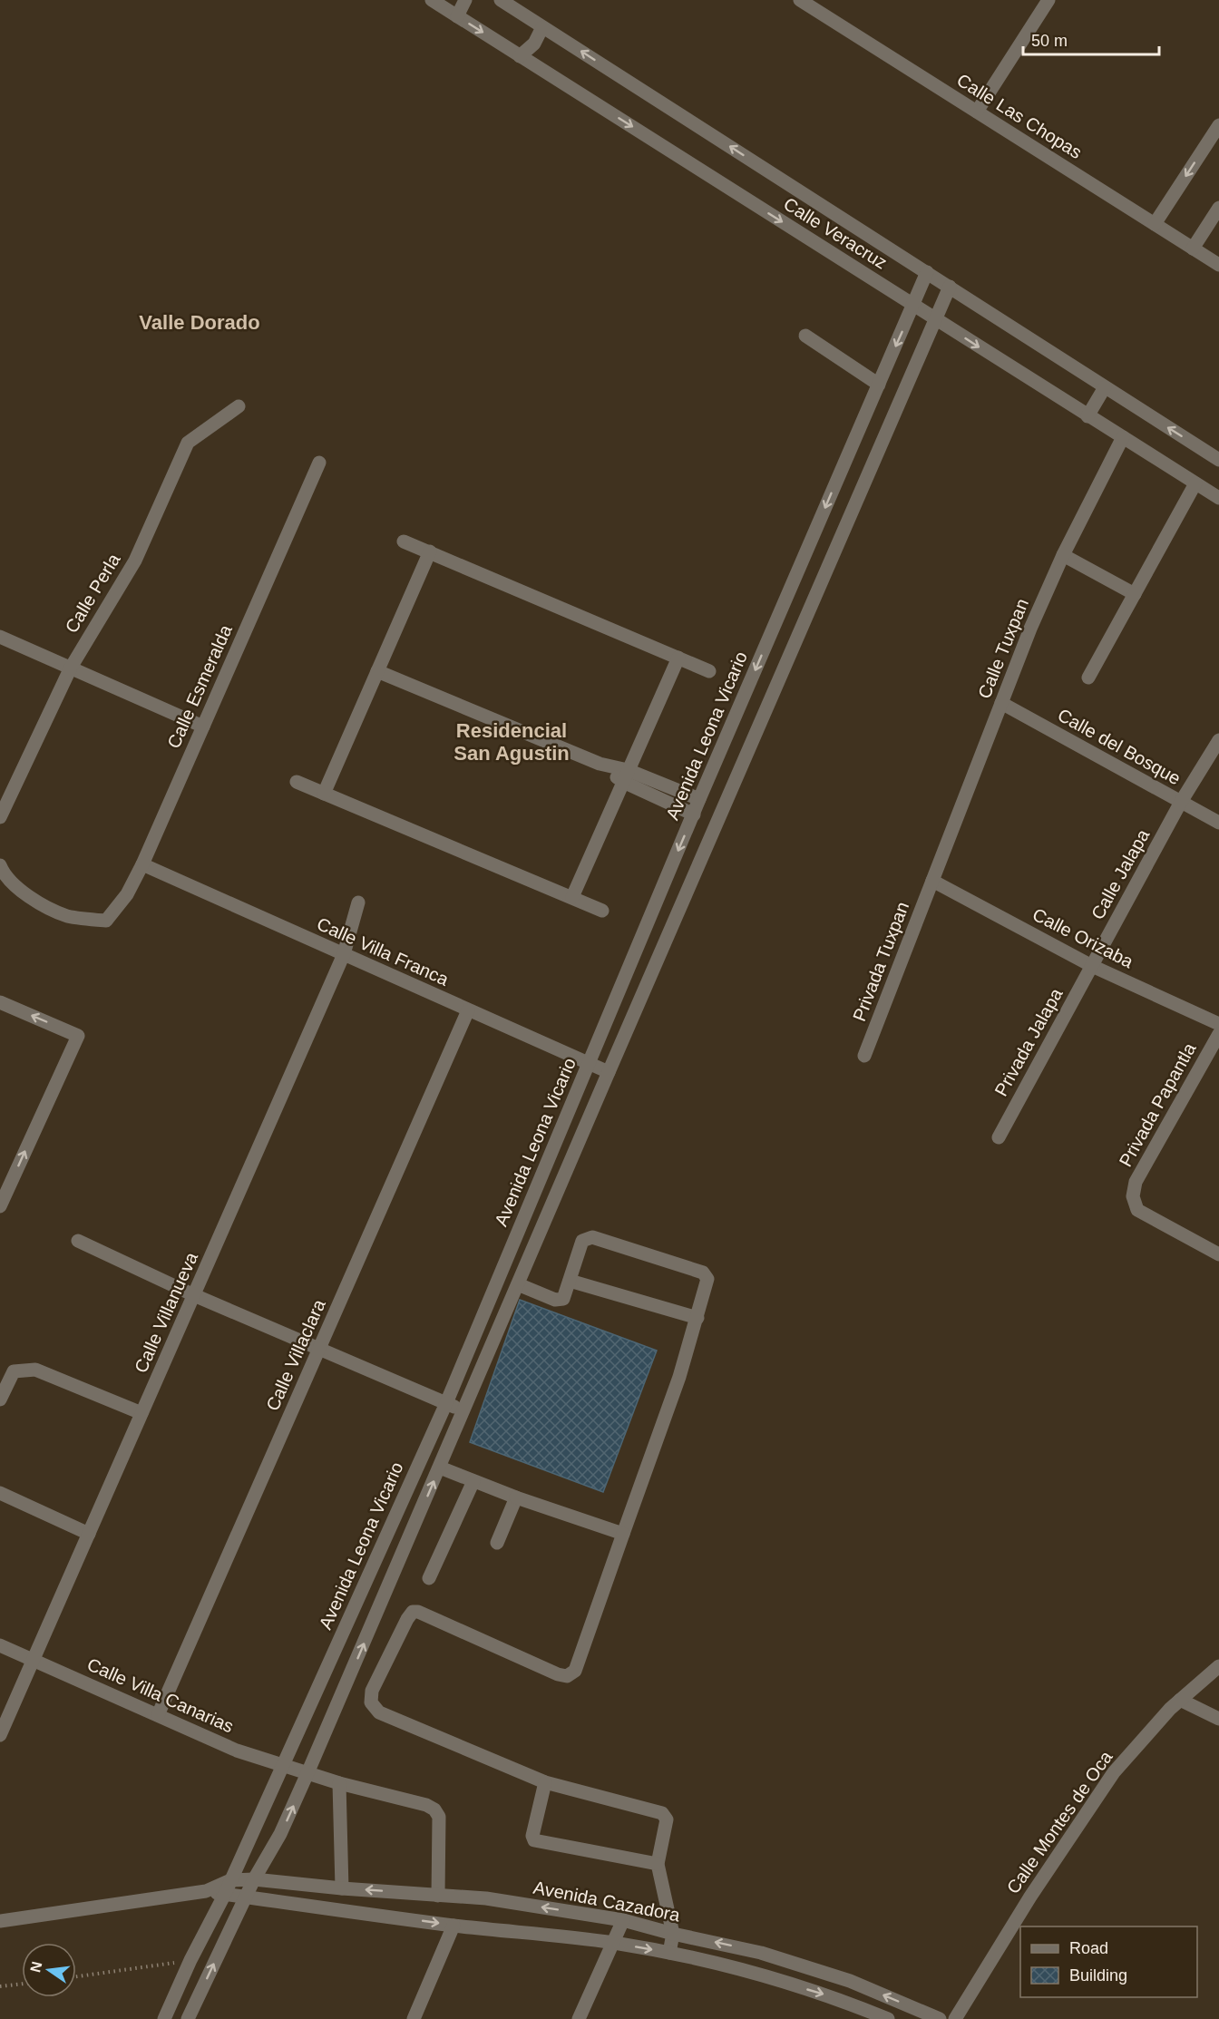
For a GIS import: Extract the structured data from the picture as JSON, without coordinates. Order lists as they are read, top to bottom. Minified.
{"streets":{"street":["Calle Las Chopas","Calle Veracruz","Calle Perla","Calle Tuxpan","Calle Esmeralda","Avenida Leona Vicario","Calle del Bosque","Calle Jalapa","Calle Orizaba","Calle Villa Franca","Privada Tuxpan","Privada Jalapa","Privada Papantla","Calle Villanueva","Calle Villaclara","Calle Villa Canarias","Calle Montes de Oca","Avenida Cazadora"]},"crossings":[["Calle Veracruz","Calle Tuxpan"],["Calle Veracruz","Avenida Leona Vicario"],["Calle Tuxpan","Calle del Bosque"],["Calle Tuxpan","Calle Orizaba"],["Calle Tuxpan","Privada Tuxpan"],["Calle Esmeralda","Calle Villa Franca"],["Avenida Leona Vicario","Calle Villa Franca"],["Avenida Leona Vicario","Calle Villa Canarias"],["Avenida Leona Vicario","Avenida Cazadora"],["Calle del Bosque","Calle Jalapa"],["Calle Jalapa","Calle Orizaba"],["Calle Jalapa","Privada Jalapa"],["Calle Orizaba","Privada Tuxpan"],["Calle Orizaba","Privada Jalapa"],["Calle Villa Franca","Calle Villanueva"],["Calle Villa Franca","Calle Villaclara"],["Calle Villanueva","Calle Villa Canarias"],["Calle Villaclara","Calle Villa Canarias"],["Calle Villa Canarias","Avenida Cazadora"]],"districts":["Valle Dorado","Residencial San Agustin"],"legend":["Road","Building"],"scale_bar":"50 m","north":"left"}
